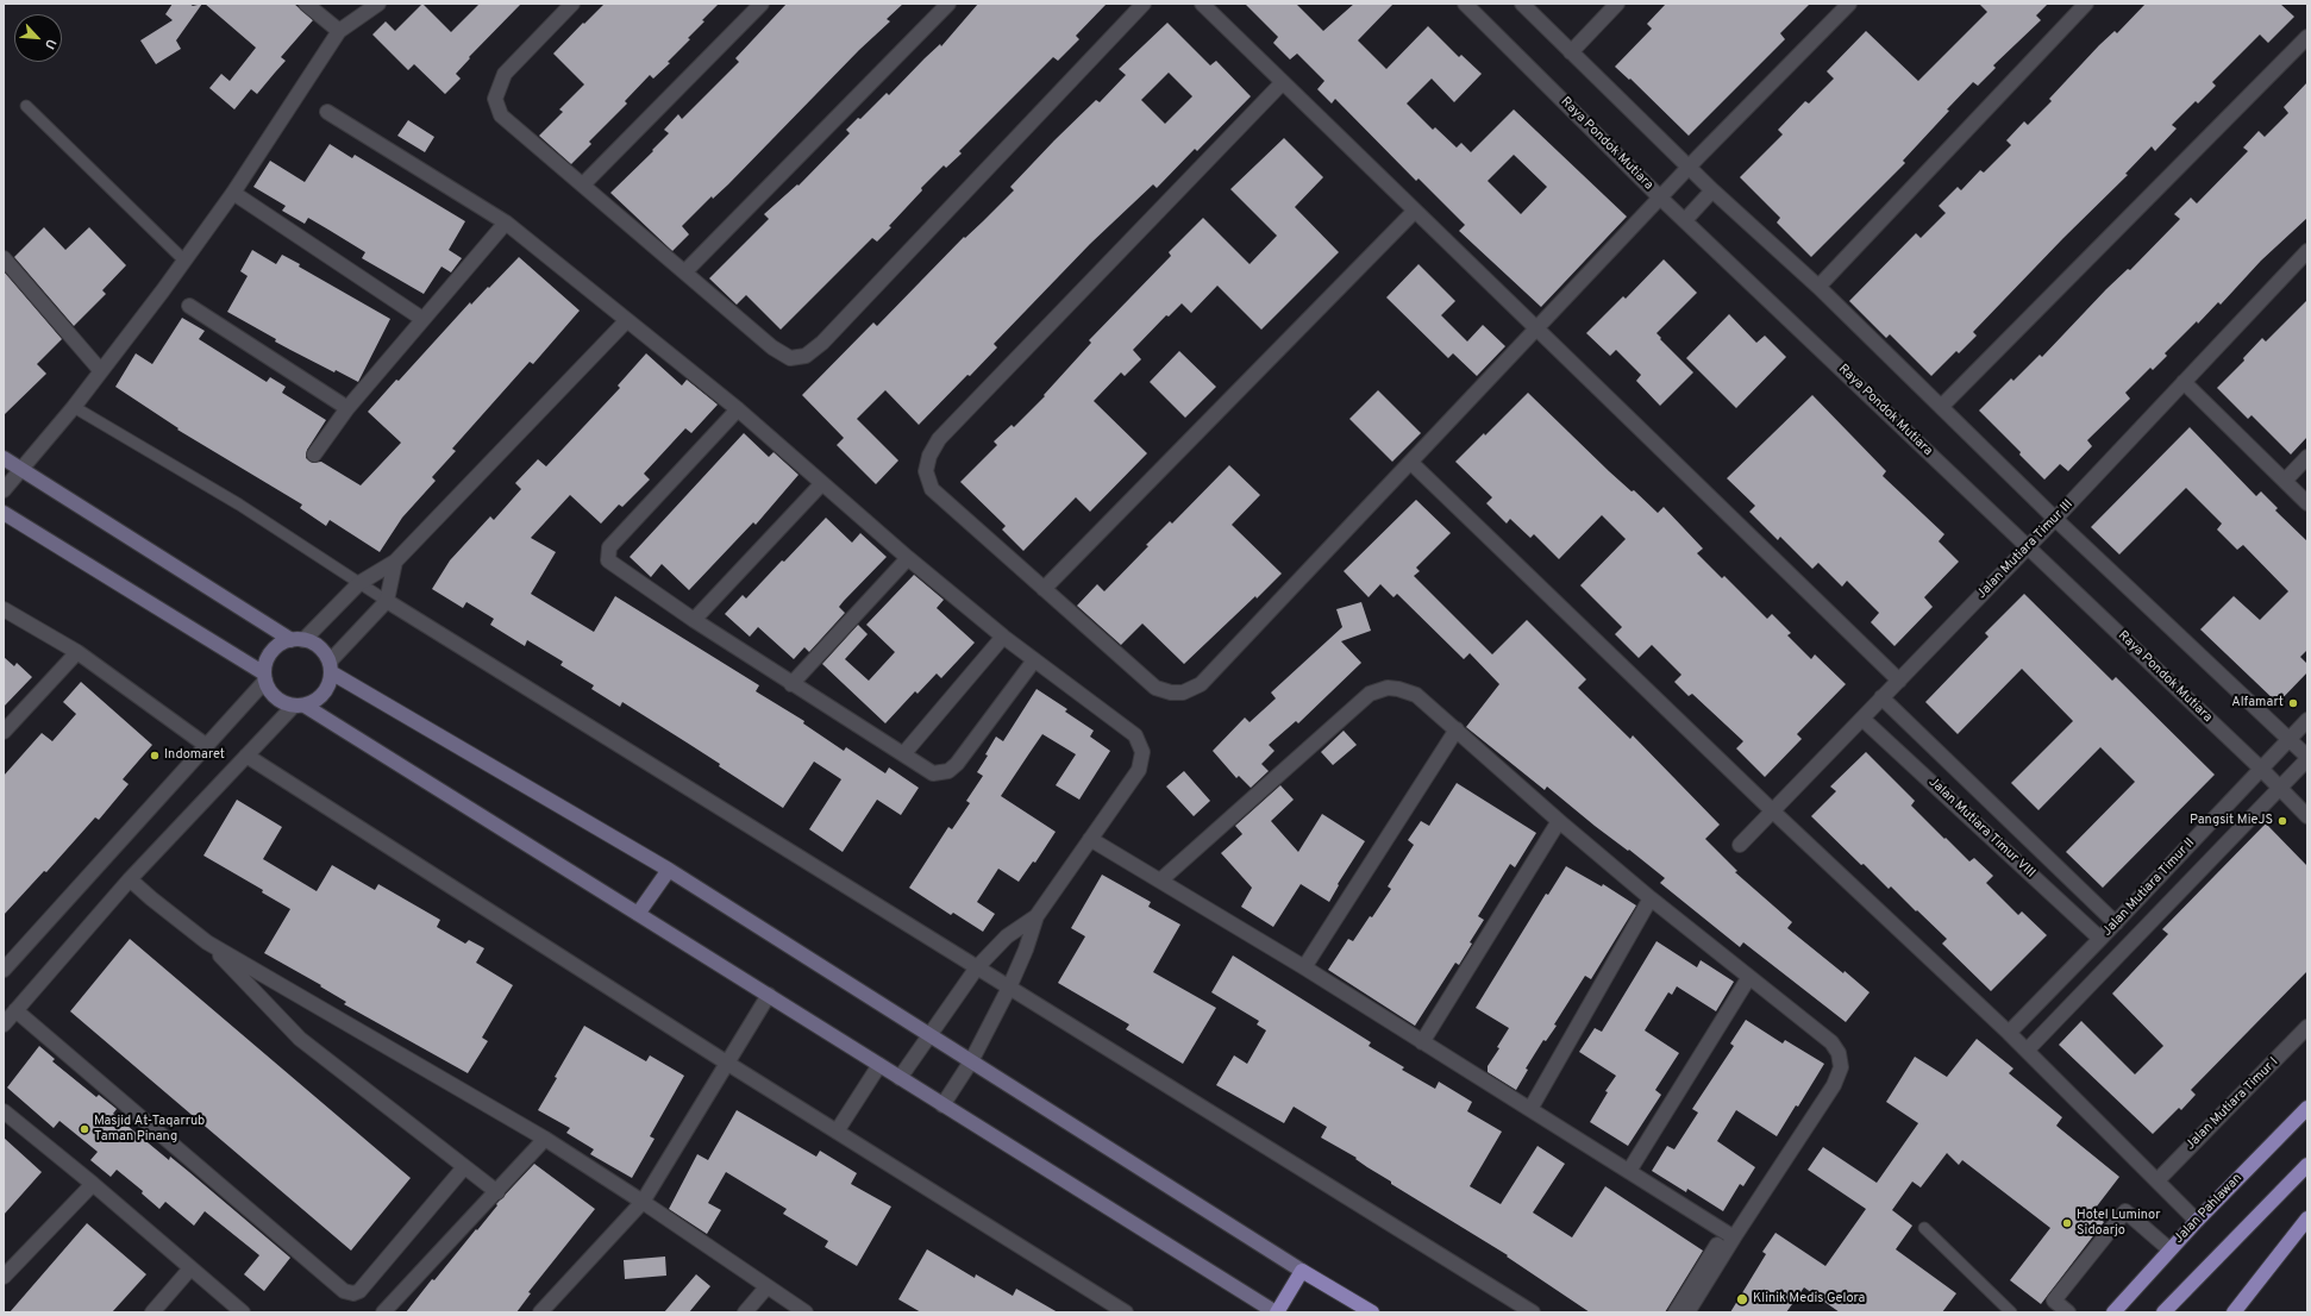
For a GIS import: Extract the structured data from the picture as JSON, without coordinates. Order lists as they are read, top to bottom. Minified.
{"streets":{"main road":["Jalan Pahlawan"],"street":["Raya Pondok Mutiara","Jalan Mutiara Timur III","Jalan Mutiara Timur VIII","Jalan Mutiara Timur II","Jalan Mutiara Timur I"]},"crossings":[["Raya Pondok Mutiara","Jalan Mutiara Timur III"],["Raya Pondok Mutiara","Jalan Mutiara Timur II"],["Jalan Mutiara Timur III","Jalan Mutiara Timur VIII"],["Jalan Mutiara Timur VIII","Jalan Mutiara Timur II"]],"places":["Alfamart","Indomaret","Pangsit MieJS","Masjid At-Taqarrub Taman Pinang","Hotel Luminor Sidoarjo","Klinik Medis Gelora"],"north":"bottom right"}
